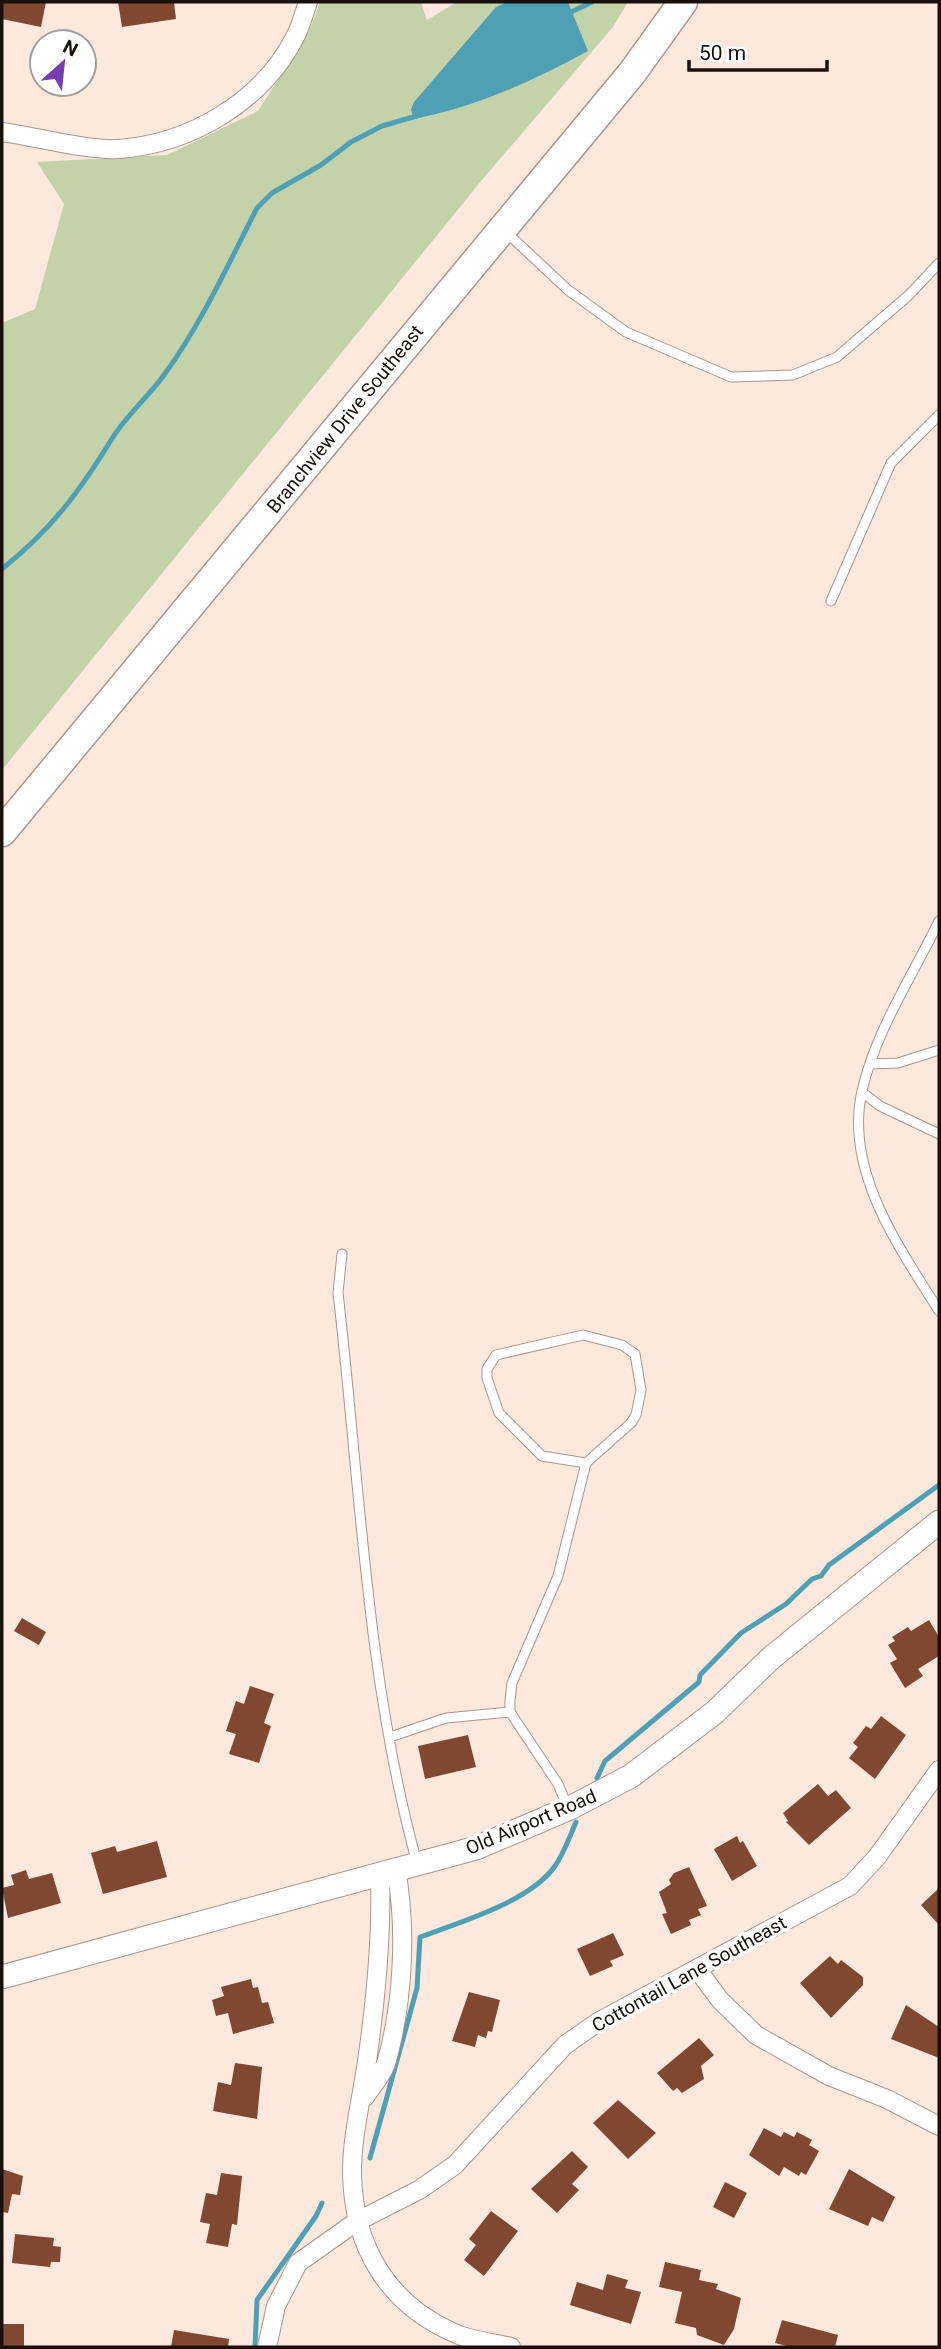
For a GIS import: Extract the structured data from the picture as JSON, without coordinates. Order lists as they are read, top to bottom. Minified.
{"streets":{"main road":["Branchview Drive Southeast"],"street":["Old Airport Road","Cottontail Lane Southeast"]},"scale_bar":"50 m","north":"top right"}
